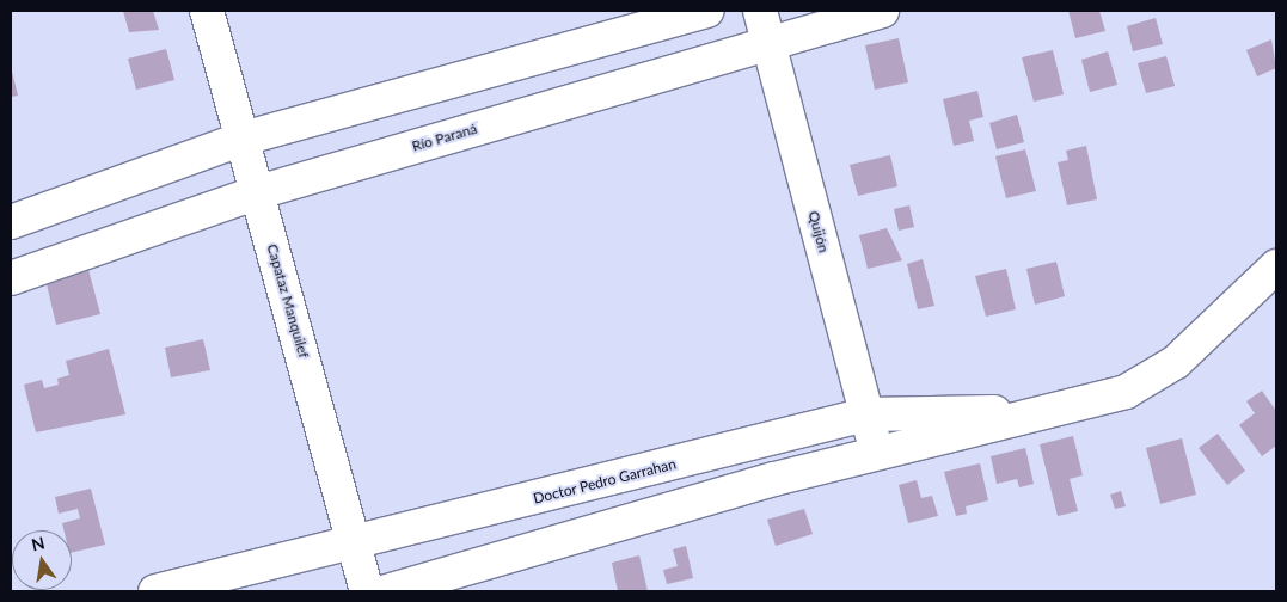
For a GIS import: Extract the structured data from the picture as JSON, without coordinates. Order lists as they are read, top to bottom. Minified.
{"streets":{"street":["Río Paraná","Quijón","Capataz Manquilef","Doctor Pedro Garrahan"]},"crossings":[["Río Paraná","Quijón"],["Río Paraná","Capataz Manquilef"],["Quijón","Doctor Pedro Garrahan"],["Capataz Manquilef","Doctor Pedro Garrahan"]],"north":"top"}
